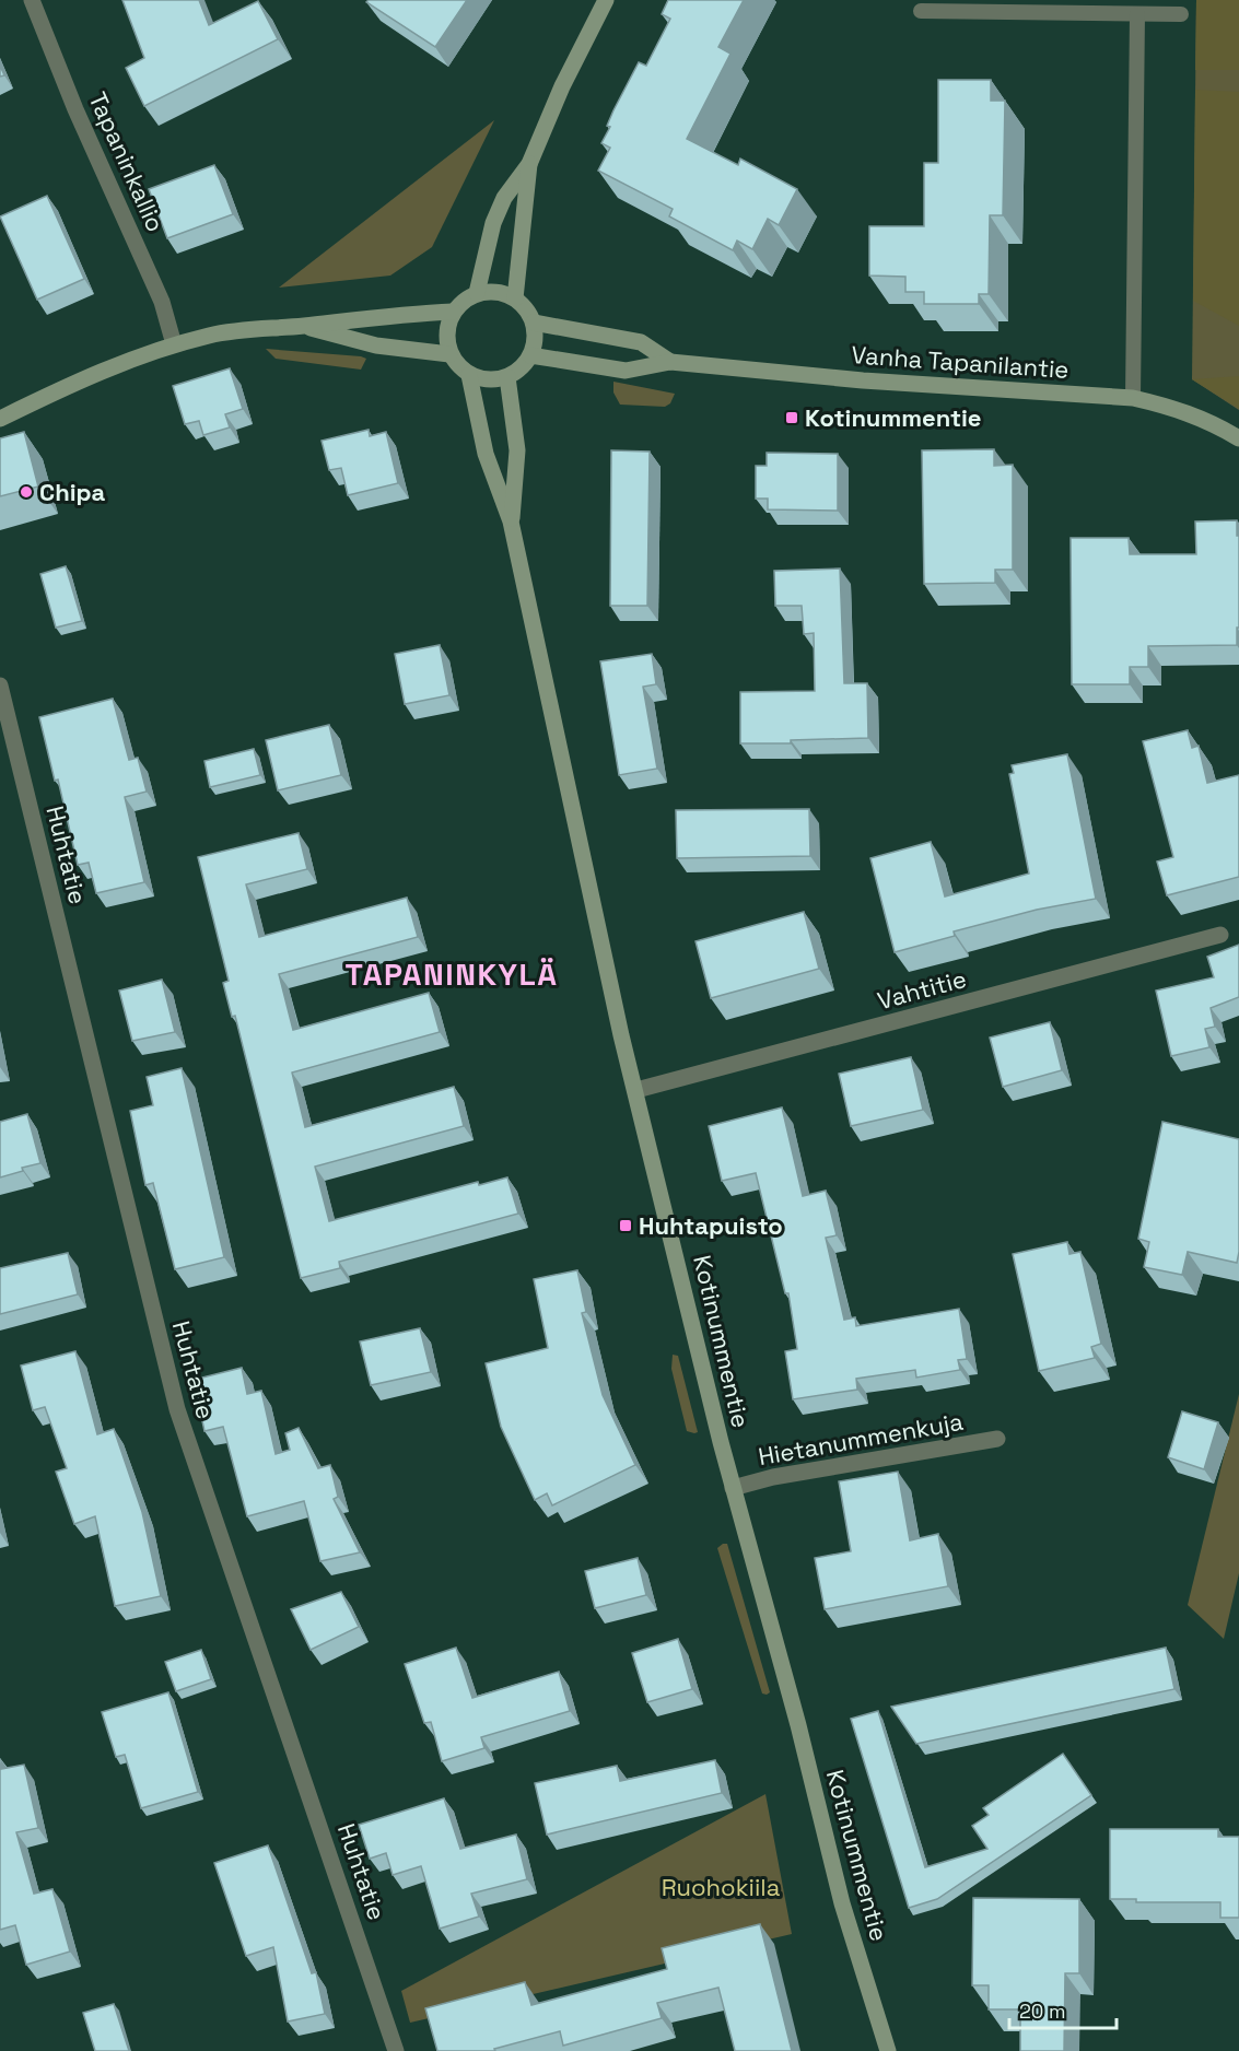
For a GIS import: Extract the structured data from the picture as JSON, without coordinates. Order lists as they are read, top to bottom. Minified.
{"streets":{"main road":["Vanha Tapanilantie","Kotinummentie"],"street":["Tapaninkallio","Huhtatie","Vahtitie","Hietanummenkuja"]},"crossings":[["Vanha Tapanilantie","Kotinummentie"],["Vahtitie","Kotinummentie"],["Kotinummentie","Hietanummenkuja"]],"districts":["TAPANINKYLÄ"],"parks":["Ruohokiila"],"places":{"transit":["Kotinummentie","Huhtapuisto"],"other":["Chipa"]},"scale_bar":"20 m"}
